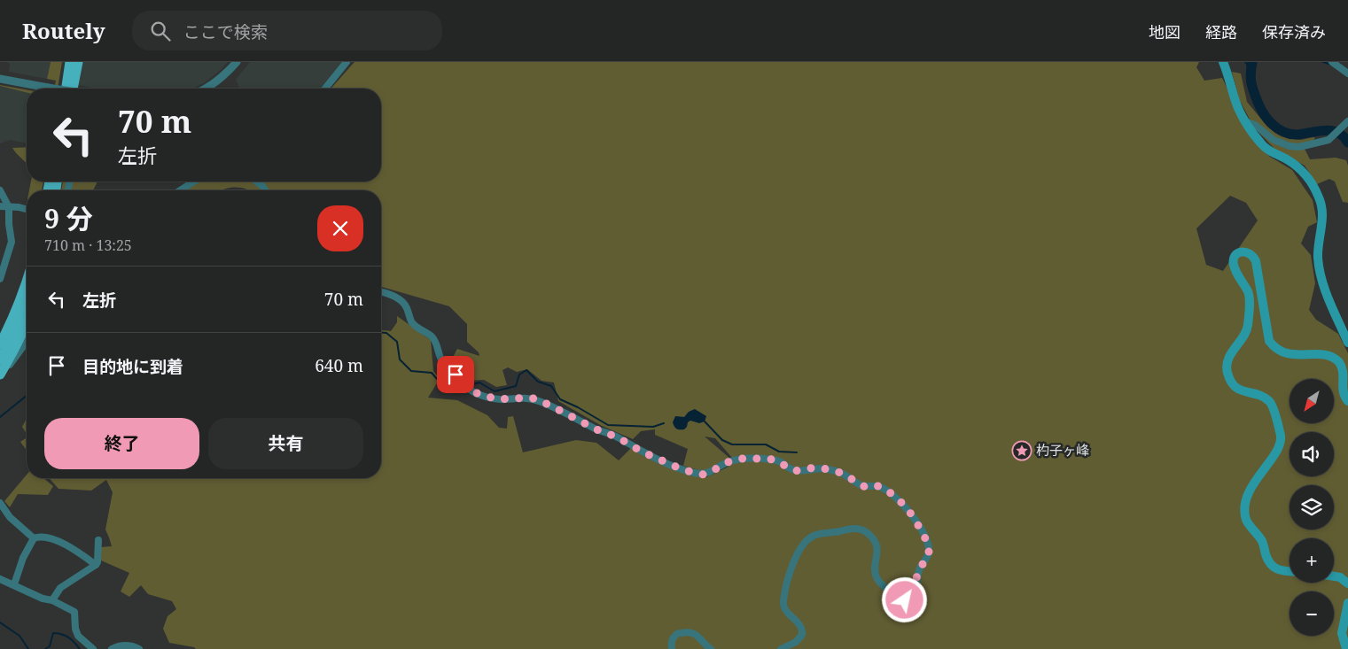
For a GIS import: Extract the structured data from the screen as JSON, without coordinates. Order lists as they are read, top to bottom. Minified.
{"places":{"place":["杓子ヶ峰"]},"north":"bottom left","page":{"header":"Routely","search":"ここで検索","nav":["地図","経路","保存済み"],"turn":["70 m","左折"],"heading":["9 分","710 m · 13:25"],"list":[{"name":"左折","value":"70 m"},{"name":"目的地に到着","value":"640 m"}],"map_buttons":["+","−"],"buttons":["終了","共有"]}}
